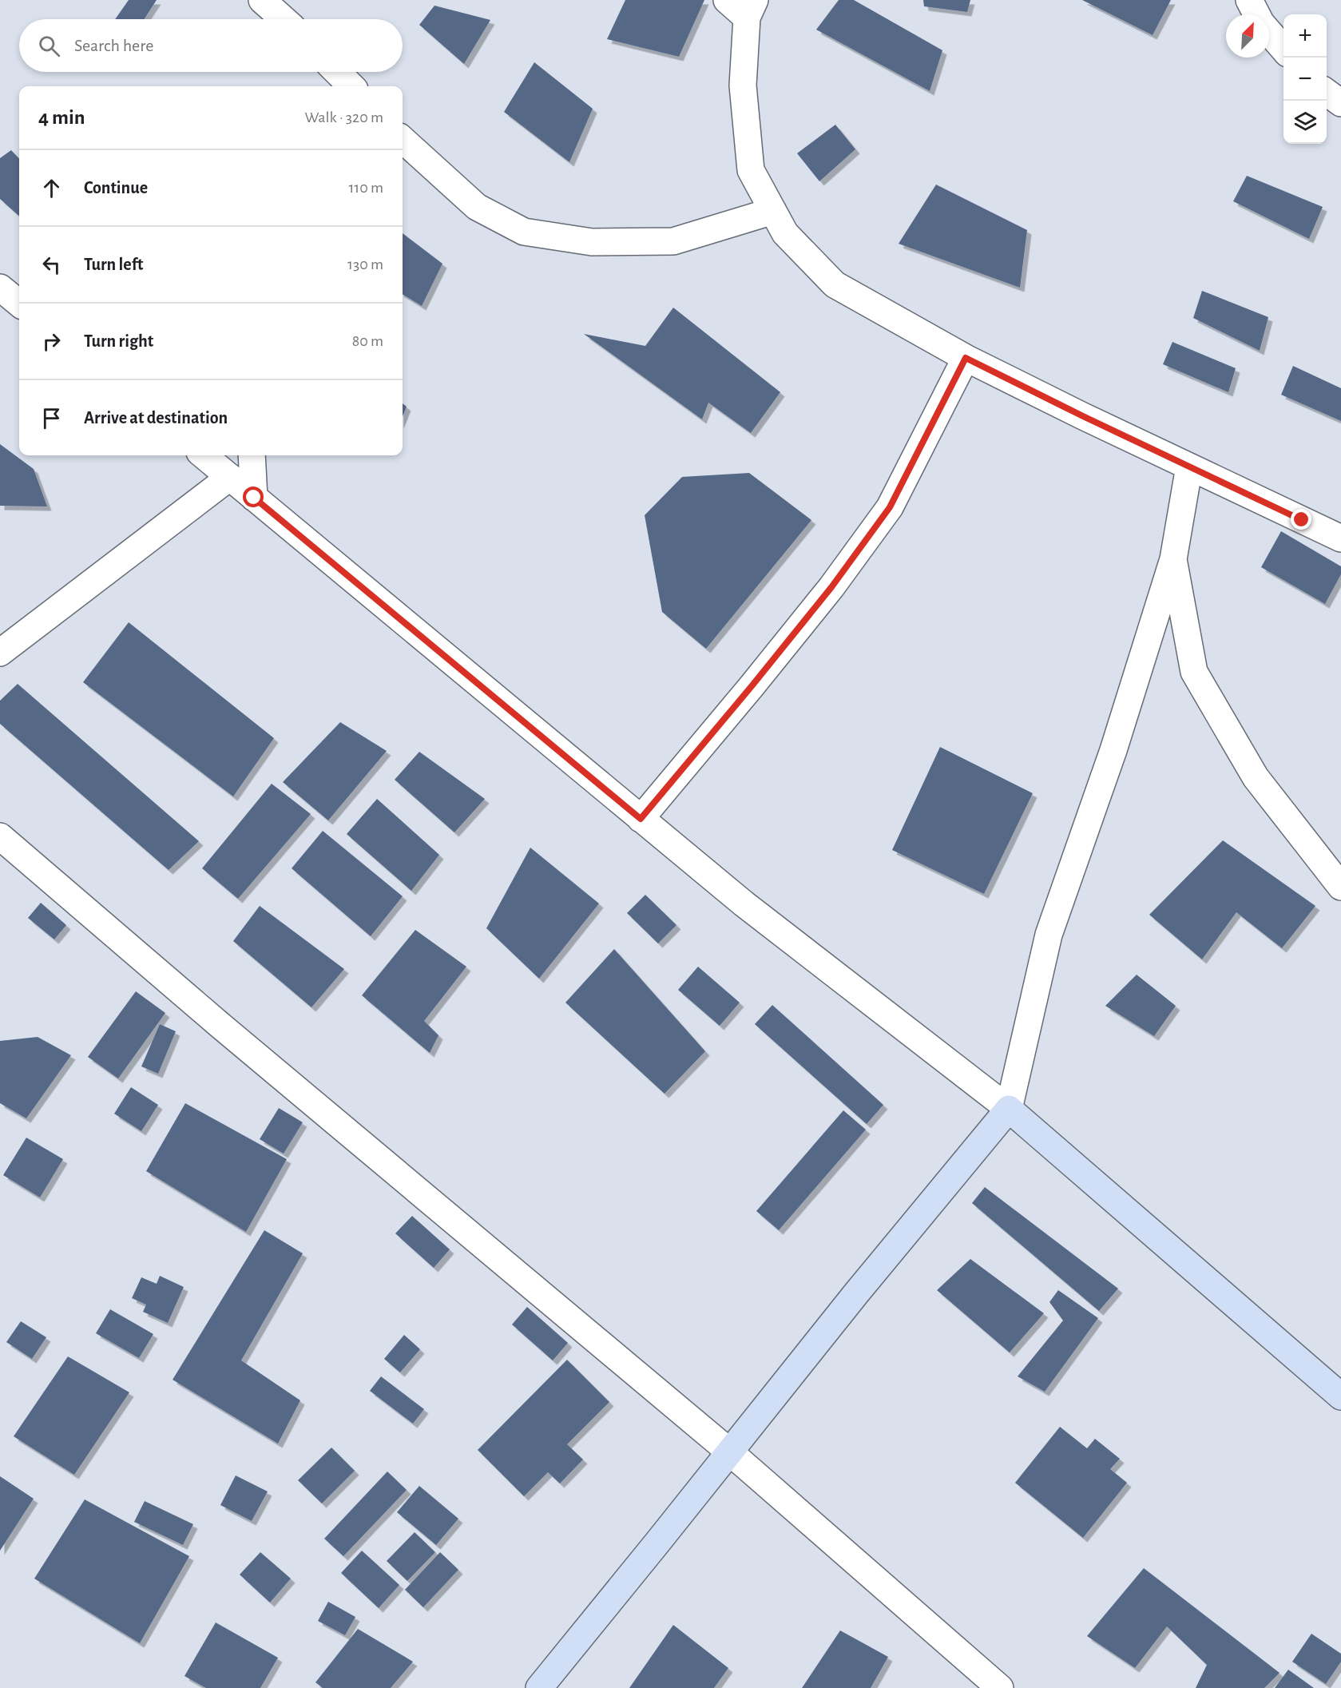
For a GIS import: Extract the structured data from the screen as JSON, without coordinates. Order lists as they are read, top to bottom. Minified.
{"north":"top right","page":{"map_buttons":["+","−"],"search":"Search here","heading":["4 min","Walk · 320 m"],"list":[["Continue","110 m"],["Turn left","130 m"],["Turn right","80 m"],"Arrive at destination"]}}
